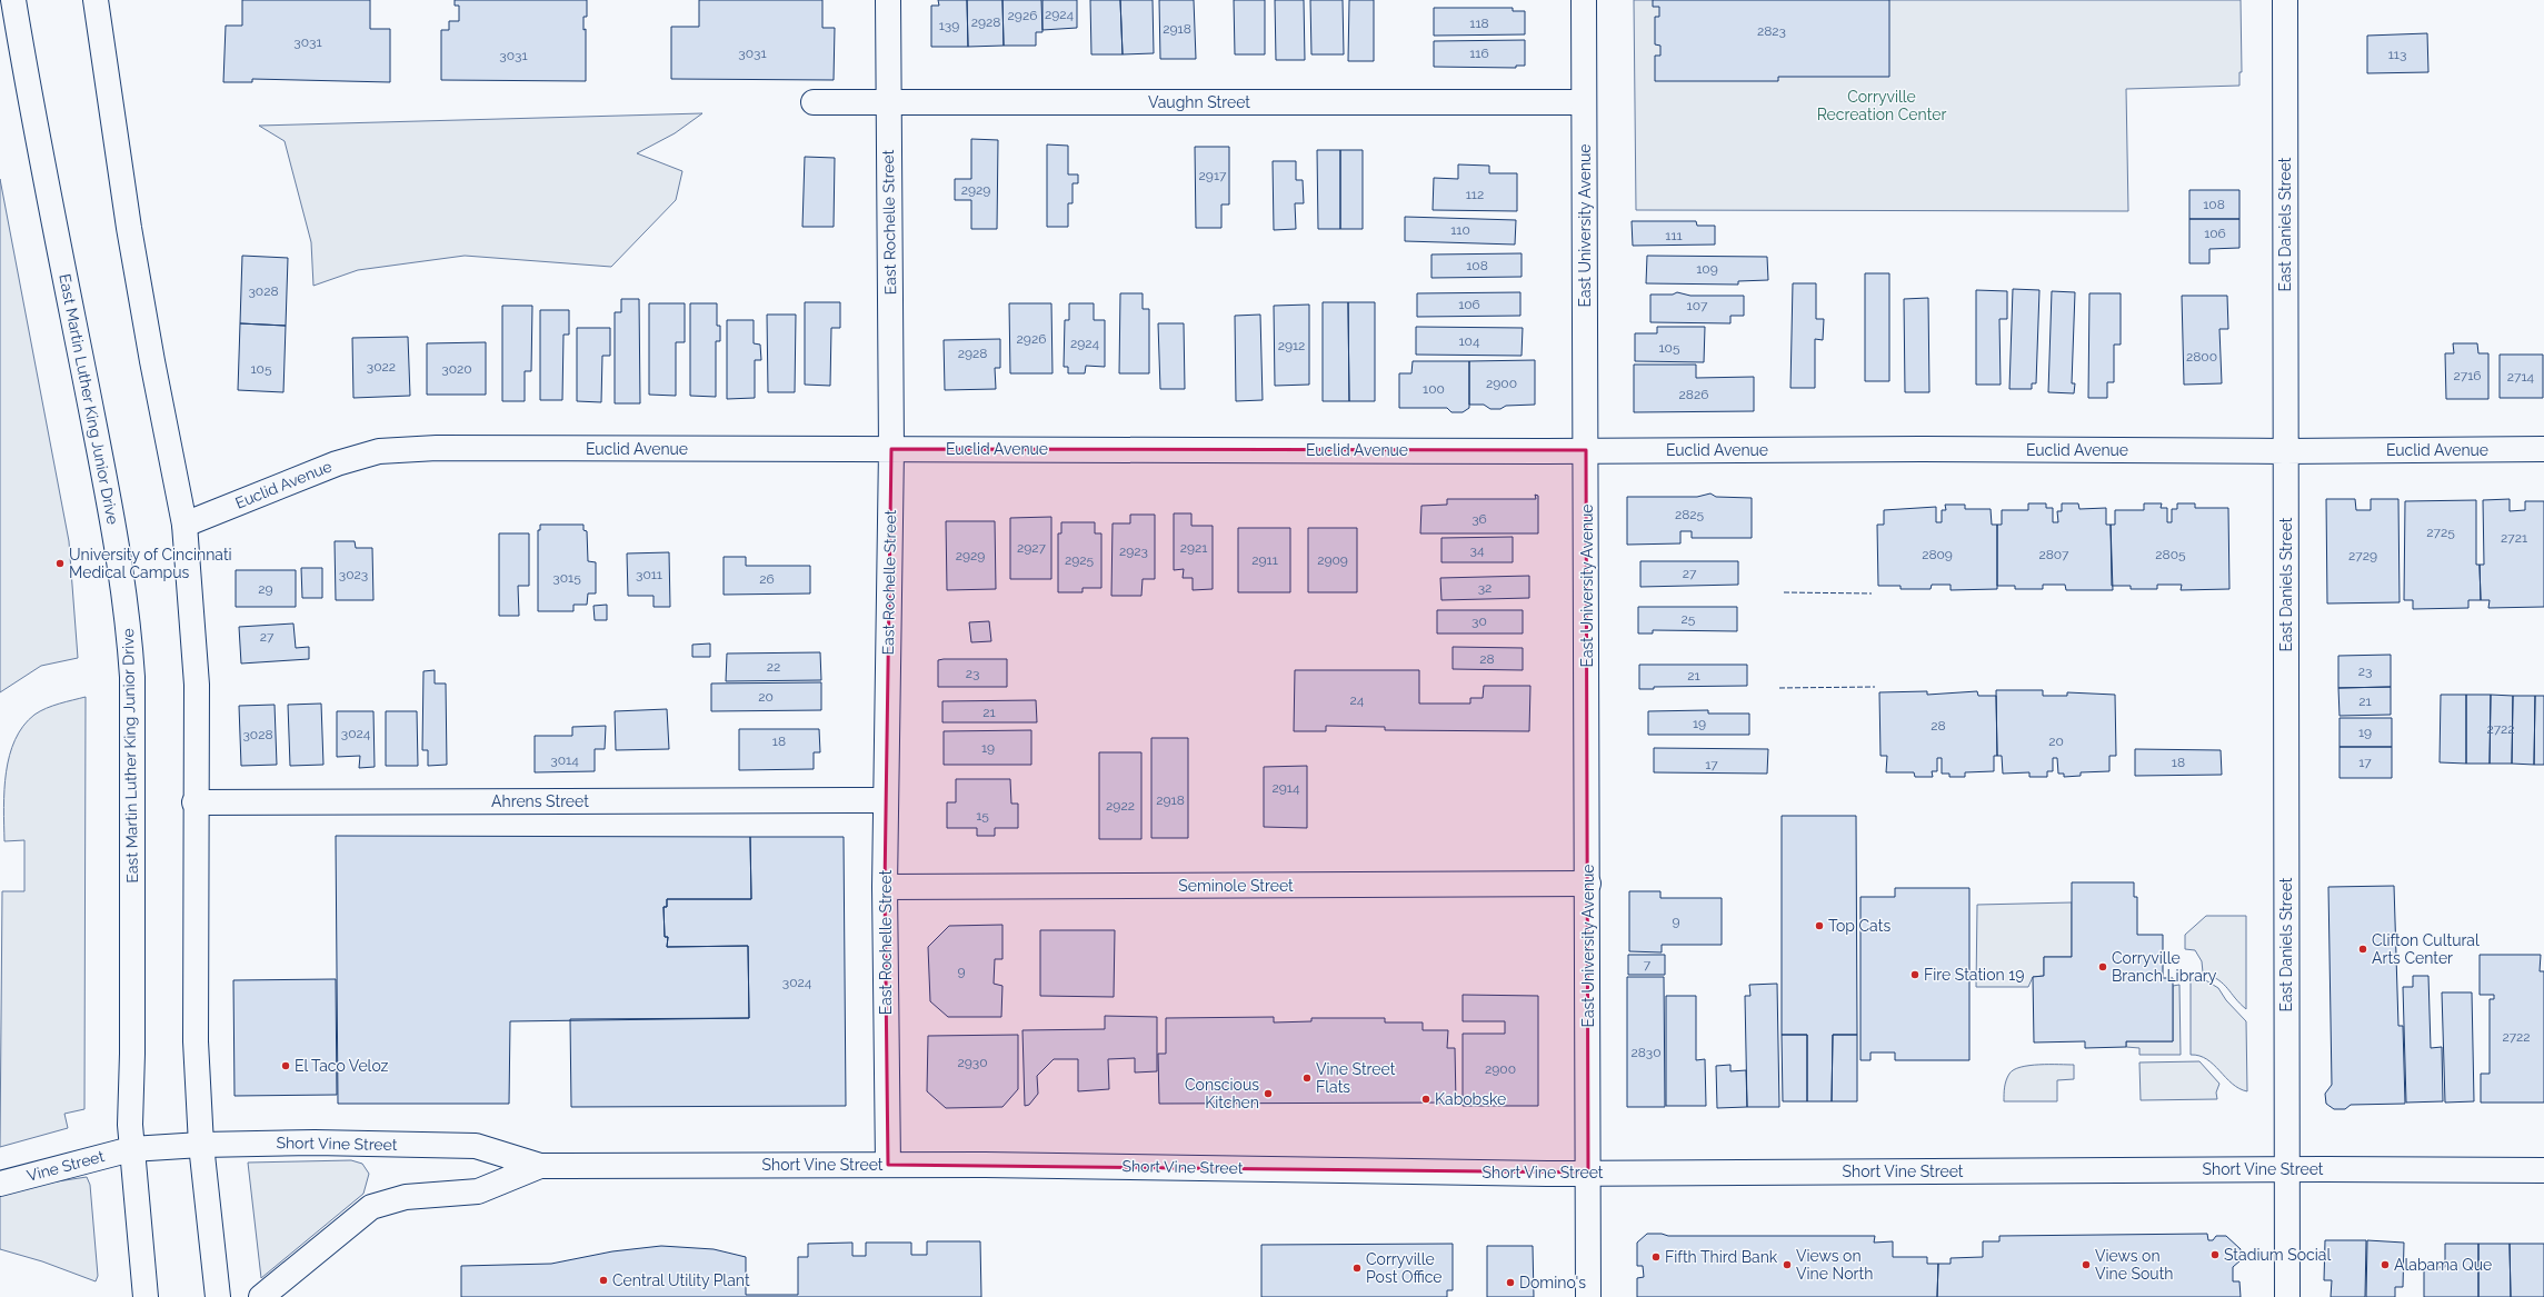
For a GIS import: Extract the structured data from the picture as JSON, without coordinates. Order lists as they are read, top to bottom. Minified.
{"streets":{"street":["Vaughn Street","East Rochelle Street","East Daniels Street","East University Avenue","East Martin Luther King Junior Drive","Euclid Avenue","Ahrens Street","Seminole Street","Short Vine Street","Vine Street"]},"crossings":[["Vaughn Street","East Rochelle Street"],["Vaughn Street","East University Avenue"],["East Rochelle Street","Euclid Avenue"],["East Rochelle Street","Ahrens Street"],["East Rochelle Street","Seminole Street"],["East Rochelle Street","Short Vine Street"],["East Daniels Street","Euclid Avenue"],["East Daniels Street","Short Vine Street"],["East University Avenue","Euclid Avenue"],["East University Avenue","Seminole Street"],["East University Avenue","Short Vine Street"],["East Martin Luther King Junior Drive","Short Vine Street"],["East Martin Luther King Junior Drive","Vine Street"],["Short Vine Street","Vine Street"]],"parks":["Corryville Recreation Center"],"places":["University of Cincinnati Medical Campus","Top Cats","Clifton Cultural Arts Center","Corryville Branch Library","Fire Station 19","El Taco Veloz","Vine Street Flats","Conscious Kitchen","Kabobske","Stadium Social","Fifth Third Bank","Views on Vine North","Views on Vine South","Alabama Que","Corryville Post Office","Central Utility Plant","Domino's"],"house_numbers":["2924","2926","2928","118","139","2918","2823","3031","3031","116","113","3031","2917","2929","112","108","110","106","111","108","109","3028","106","107","2926","104","2924","2912","105","2928","2800","3022","105","3020","2716","2714","2900","100","2826","2825","36","2725","2721","2927","2921","34","2923","2809","2807","2805","2929","2729","2925","2911","2909","27","3023","3011","3015","26","32","29","25","30","27","28","22","23","23","21","20","24","21","21","19","28","2722","19","3024","3028","18","20","19","3014","18","17","17","2914","2918","2922","15","9","7","9","3024","2722","2830","2930","2900"]}
